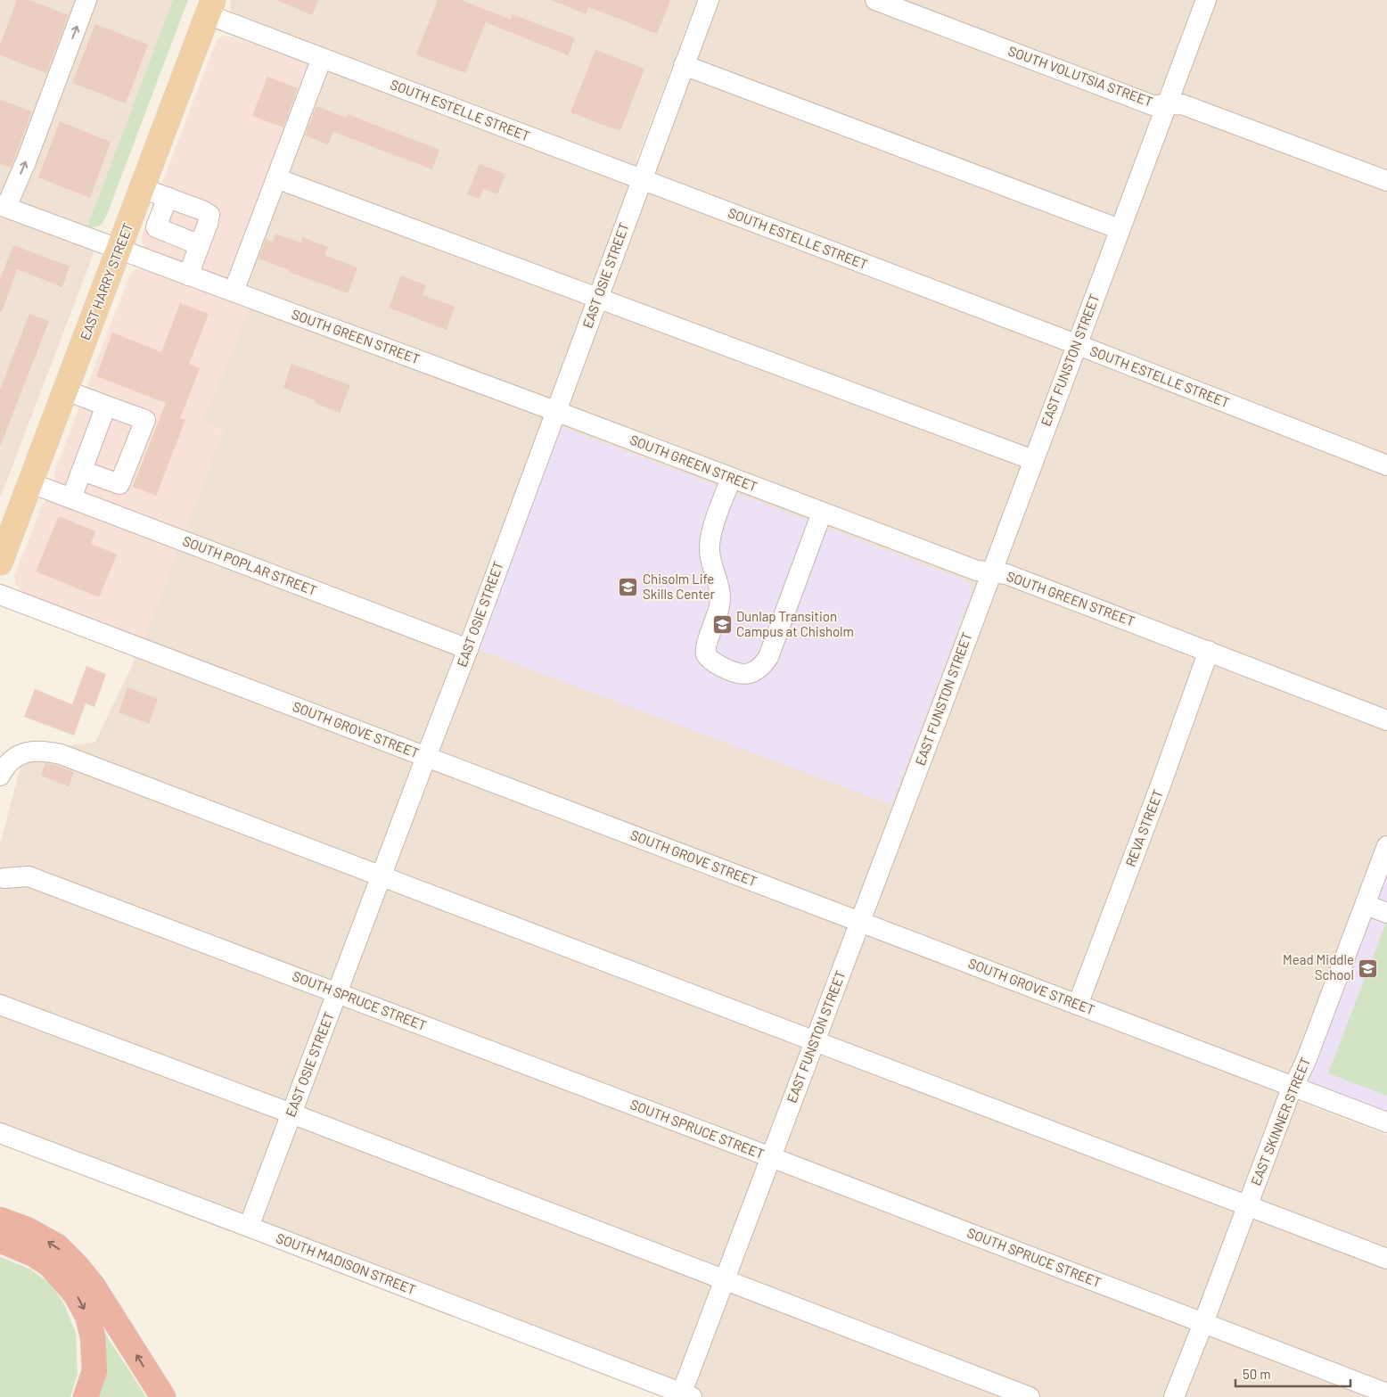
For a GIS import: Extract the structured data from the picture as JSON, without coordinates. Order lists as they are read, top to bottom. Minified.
{"streets":{"main road":["EAST HARRY STREET"],"street":["SOUTH VOLUTSIA STREET","SOUTH ESTELLE STREET","EAST OSIE STREET","SOUTH GREEN STREET","EAST FUNSTON STREET","SOUTH POPLAR STREET","SOUTH GROVE STREET","REVA STREET","SOUTH SPRUCE STREET","EAST SKINNER STREET","SOUTH MADISON STREET"]},"crossings":[["SOUTH VOLUTSIA STREET","EAST FUNSTON STREET"],["SOUTH ESTELLE STREET","EAST OSIE STREET"],["SOUTH ESTELLE STREET","EAST HARRY STREET"],["SOUTH ESTELLE STREET","EAST FUNSTON STREET"],["EAST OSIE STREET","SOUTH GREEN STREET"],["EAST OSIE STREET","SOUTH POPLAR STREET"],["EAST OSIE STREET","SOUTH GROVE STREET"],["EAST OSIE STREET","SOUTH SPRUCE STREET"],["EAST OSIE STREET","SOUTH MADISON STREET"],["EAST HARRY STREET","SOUTH GREEN STREET"],["EAST HARRY STREET","SOUTH POPLAR STREET"],["SOUTH GREEN STREET","EAST FUNSTON STREET"],["SOUTH GREEN STREET","REVA STREET"],["EAST FUNSTON STREET","SOUTH GROVE STREET"],["EAST FUNSTON STREET","SOUTH SPRUCE STREET"],["EAST FUNSTON STREET","SOUTH MADISON STREET"],["SOUTH GROVE STREET","REVA STREET"],["SOUTH GROVE STREET","EAST SKINNER STREET"],["SOUTH SPRUCE STREET","EAST SKINNER STREET"]],"places":{"school or university":["Chisolm Life Skills Center","Dunlap Transition Campus at Chisholm","Mead Middle School"]},"scale_bar":"50 m"}
